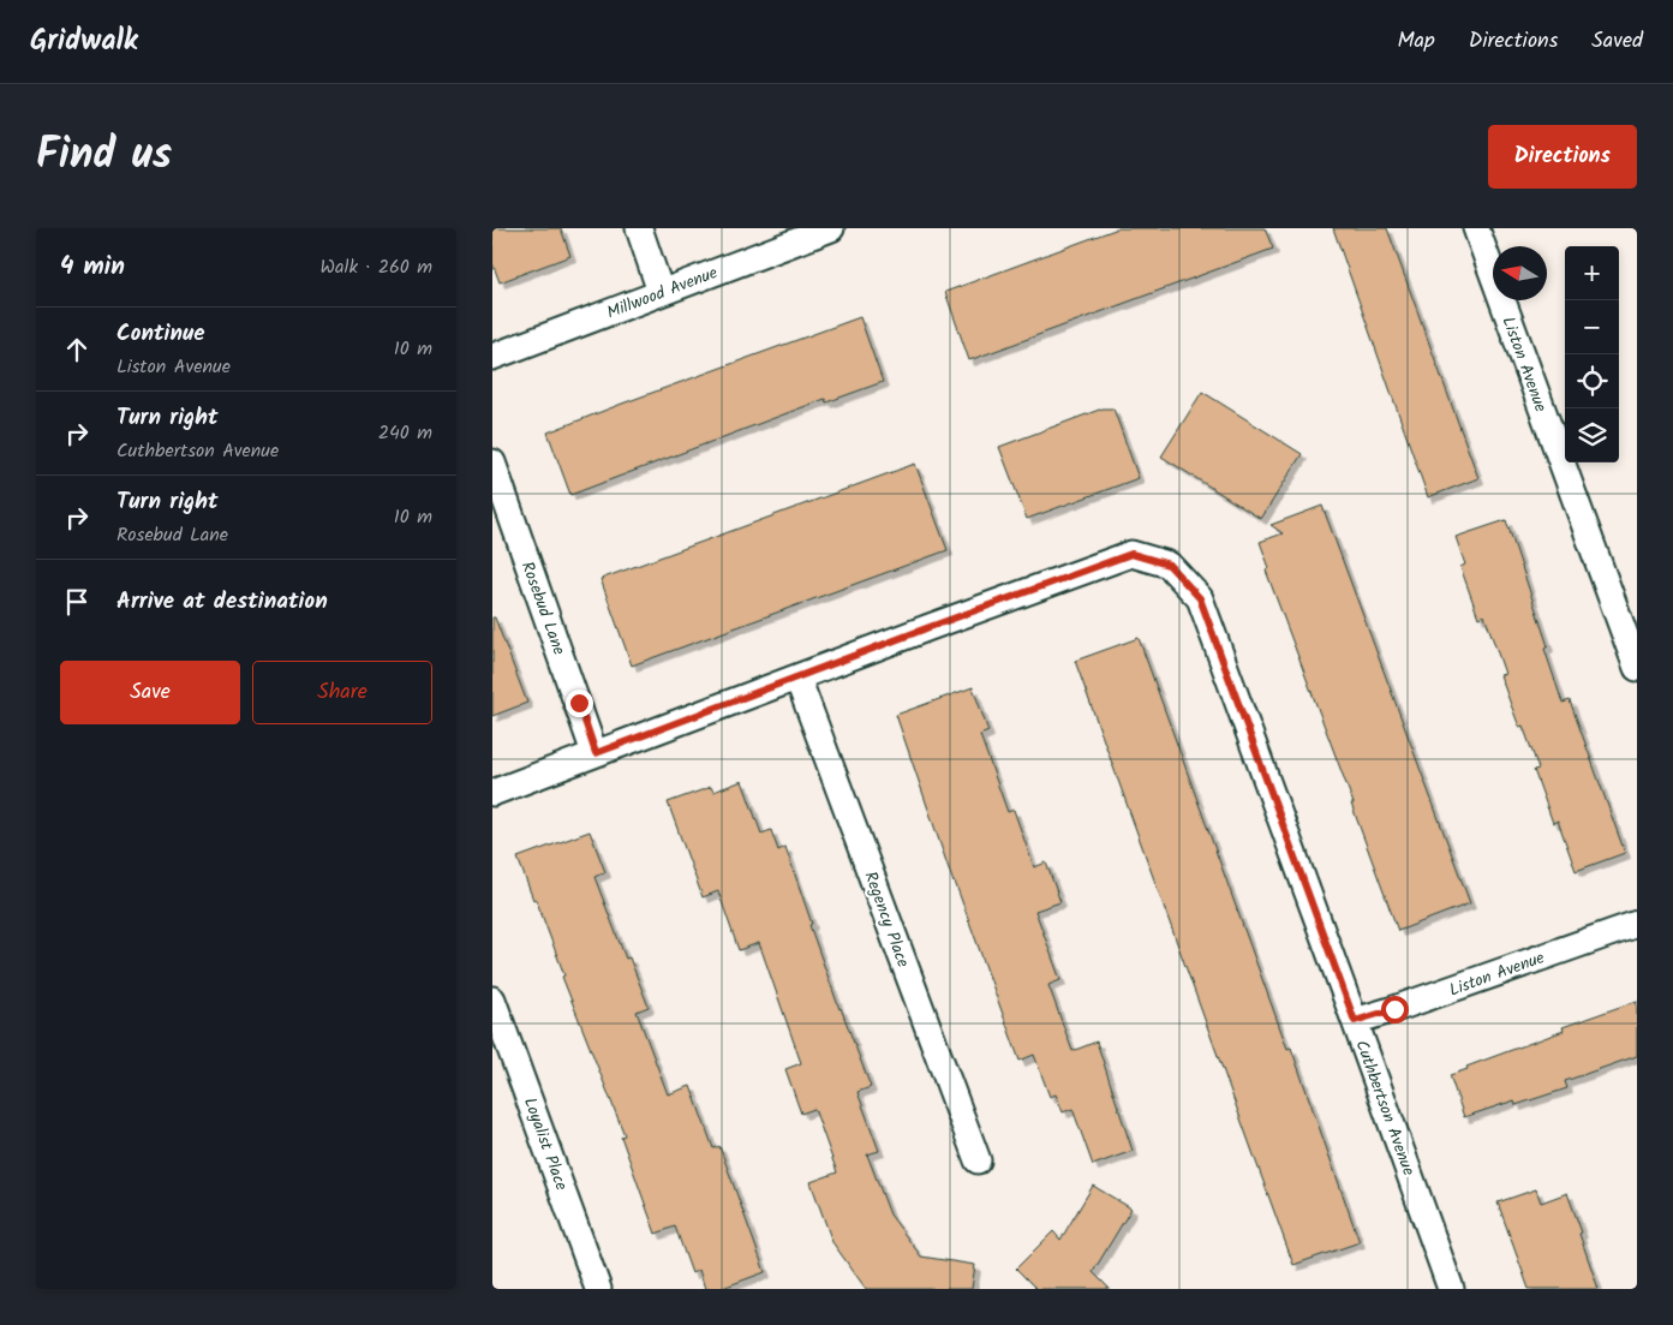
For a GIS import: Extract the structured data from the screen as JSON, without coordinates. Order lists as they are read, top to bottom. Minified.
{"streets":{"street":["Millwood Avenue","Liston Avenue","Rosebud Lane","Regency Place","Cuthbertson Avenue","Loyalist Place"]},"crossings":[["Liston Avenue","Cuthbertson Avenue"],["Rosebud Lane","Cuthbertson Avenue"],["Regency Place","Cuthbertson Avenue"]],"north":"left","page":{"header":"Gridwalk","nav":["Map","Directions","Saved"],"title":"Find us","buttons":["Directions",["Save","Share"]],"heading":["4 min","Walk · 260 m"],"map_buttons":["+","−"],"list":[["Continue","Liston Avenue","10 m"],["Turn right","Cuthbertson Avenue","240 m"],["Turn right","Rosebud Lane","10 m"],"Arrive at destination"]}}
